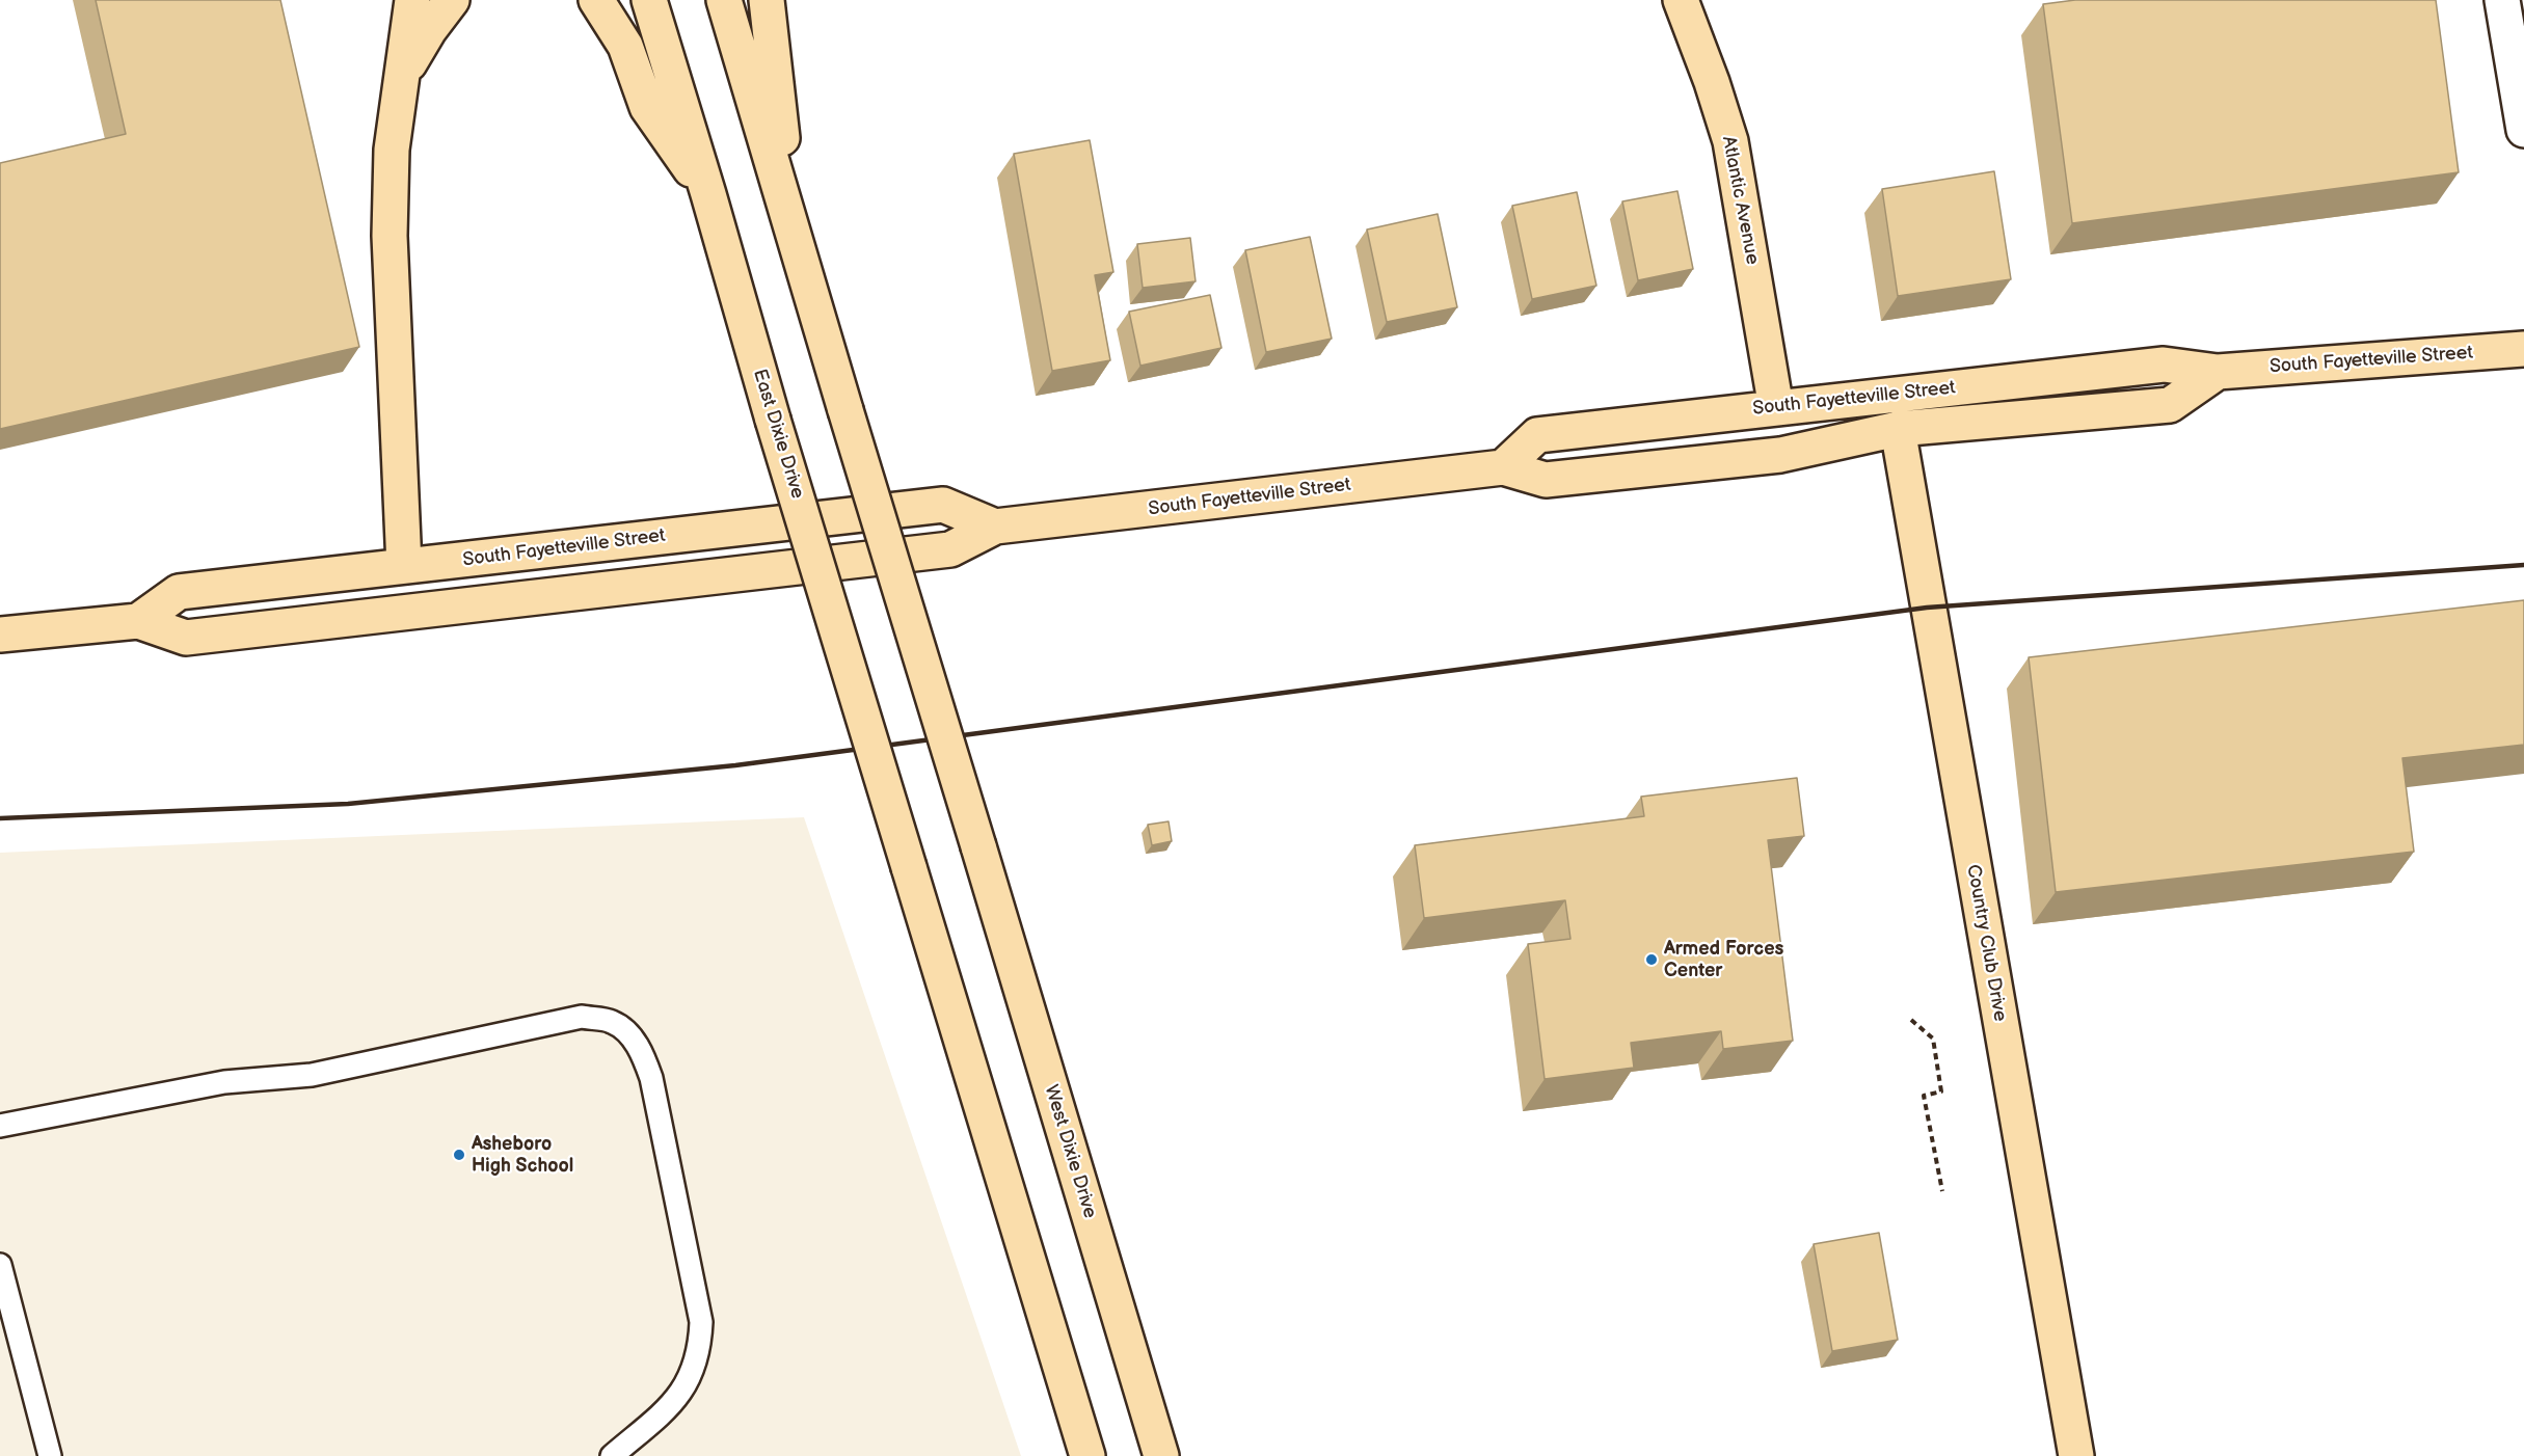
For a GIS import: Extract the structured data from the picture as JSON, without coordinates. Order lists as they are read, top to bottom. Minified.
{"streets":{"main road":["Atlantic Avenue","South Fayetteville Street","East Dixie Drive","Country Club Drive","West Dixie Drive"]},"crossings":[["Atlantic Avenue","South Fayetteville Street"],["South Fayetteville Street","Country Club Drive"]],"places":["Armed Forces Center","Asheboro High School"]}
